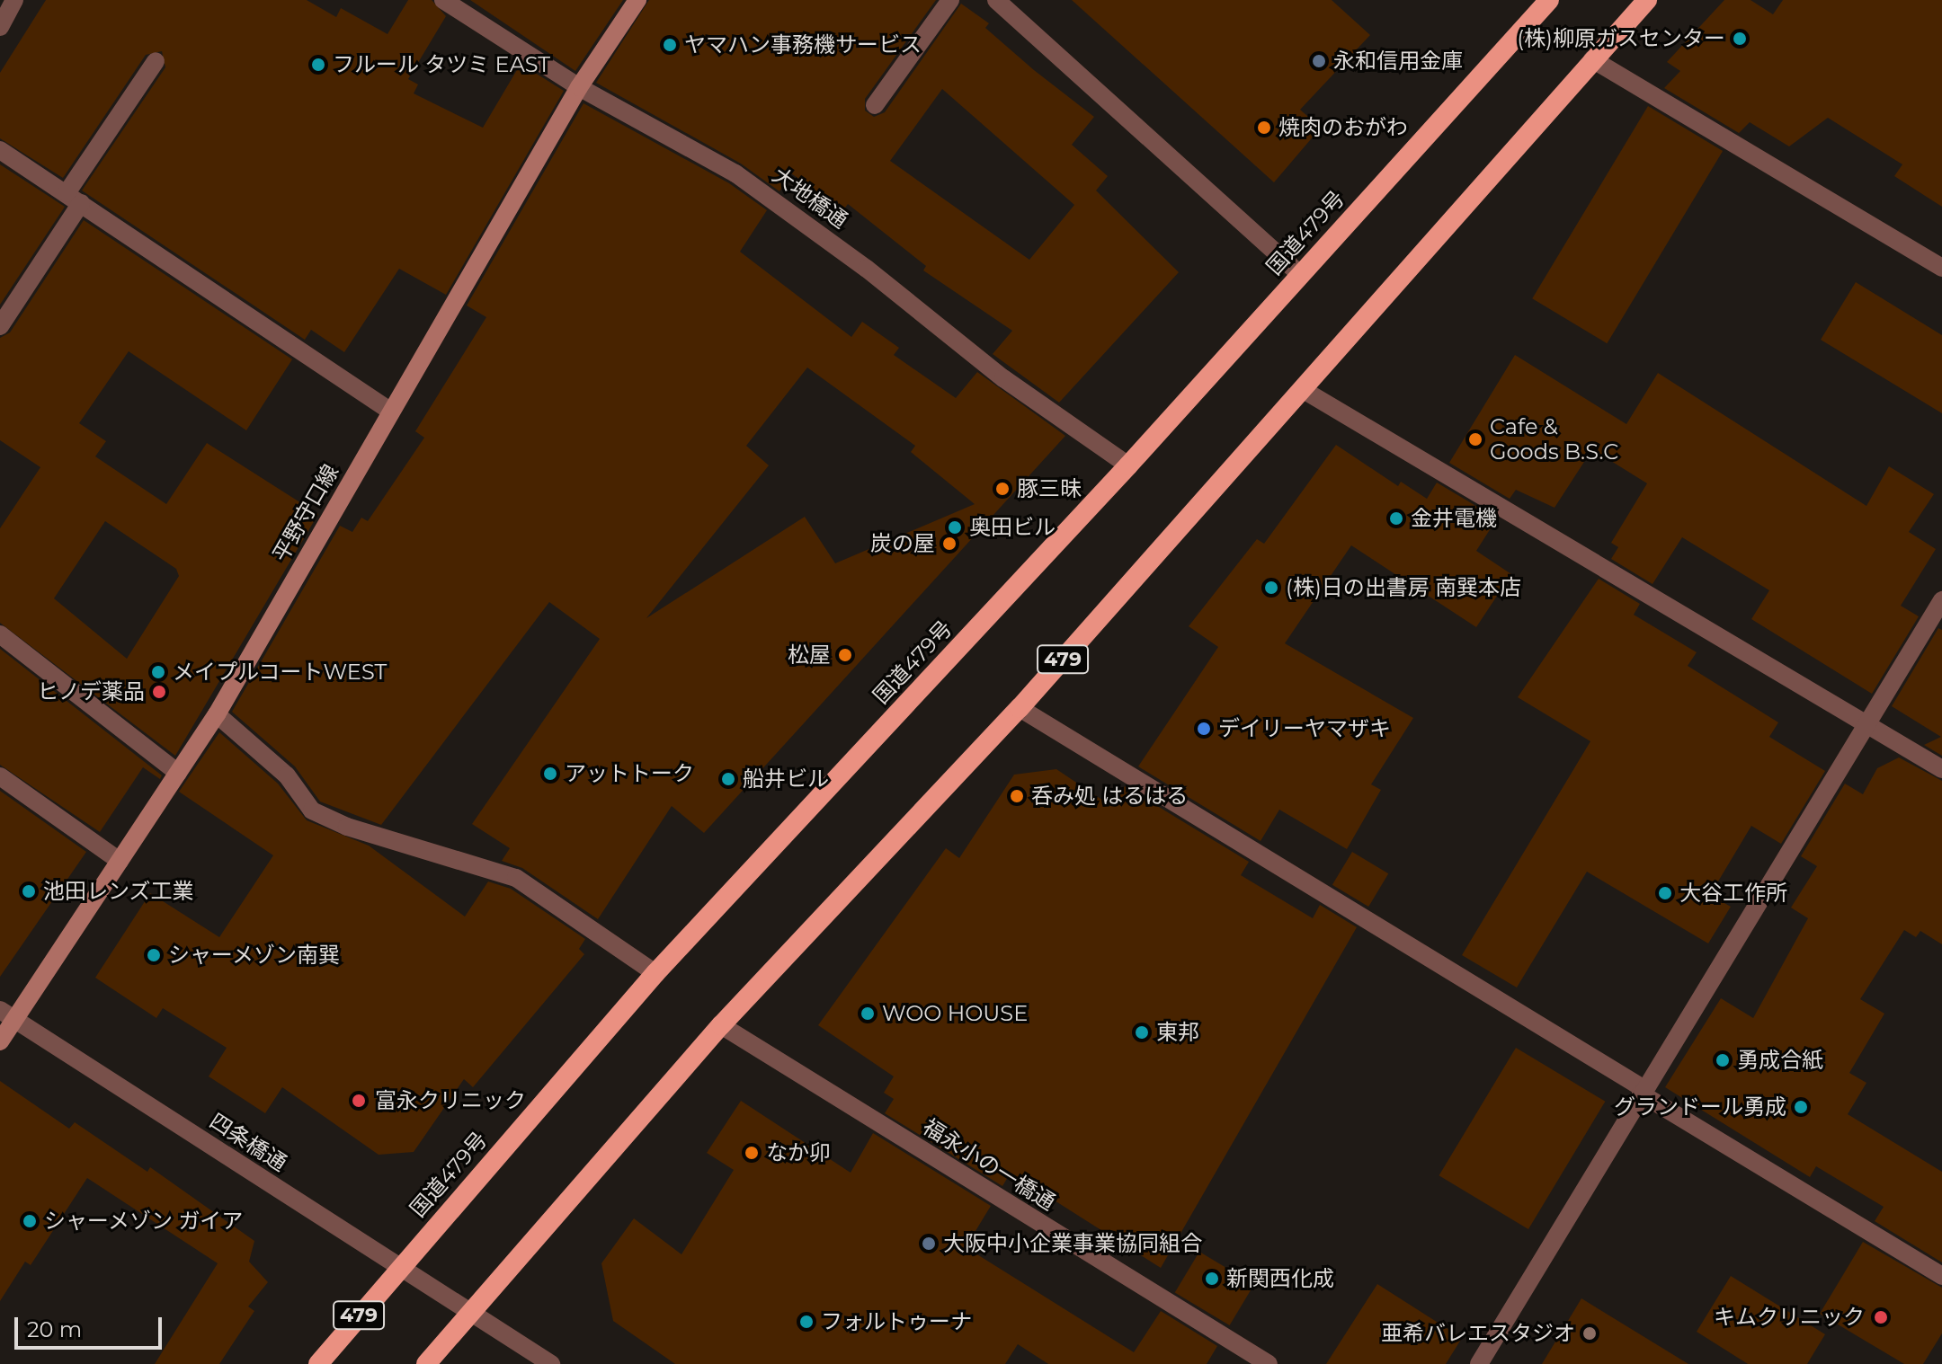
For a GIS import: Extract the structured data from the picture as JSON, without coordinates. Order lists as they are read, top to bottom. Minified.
{"streets":{"highway":["国道479号","479"],"main road":["平野守口線"],"street":["大地橋通","四条橋通","福永小の一橋通"]},"crossings":[["大地橋通","国道479号"],["大地橋通","平野守口線"],["国道479号","四条橋通"],["平野守口線","四条橋通"],["479","四条橋通"],["479","福永小の一橋通"]],"places":["(株)柳原ガスセンター","ヤマハン事務機サービス","永和信用金庫","フルール タツミ EAST","焼肉のおがわ","Cafe & Goods B.S.C","豚三昧","金井電機","奥田ビル","炭の屋","(株)日の出書房 南巽本店","松屋","メイプルコートWEST","ヒノデ薬品","デイリーヤマザキ","アットトーク","船井ビル","呑み処 はるはる","池田レンズ工業","大谷工作所","シャーメゾン南巽","WOO HOUSE","東邦","勇成合紙","富永クリニック","グランドール勇成","なか卯","シャーメゾン ガイア","大阪中小企業事業協同組合","新関西化成","キムクリニック","フォルトゥーナ","亜希バレエスタジオ"],"scale_bar":"20 m"}
